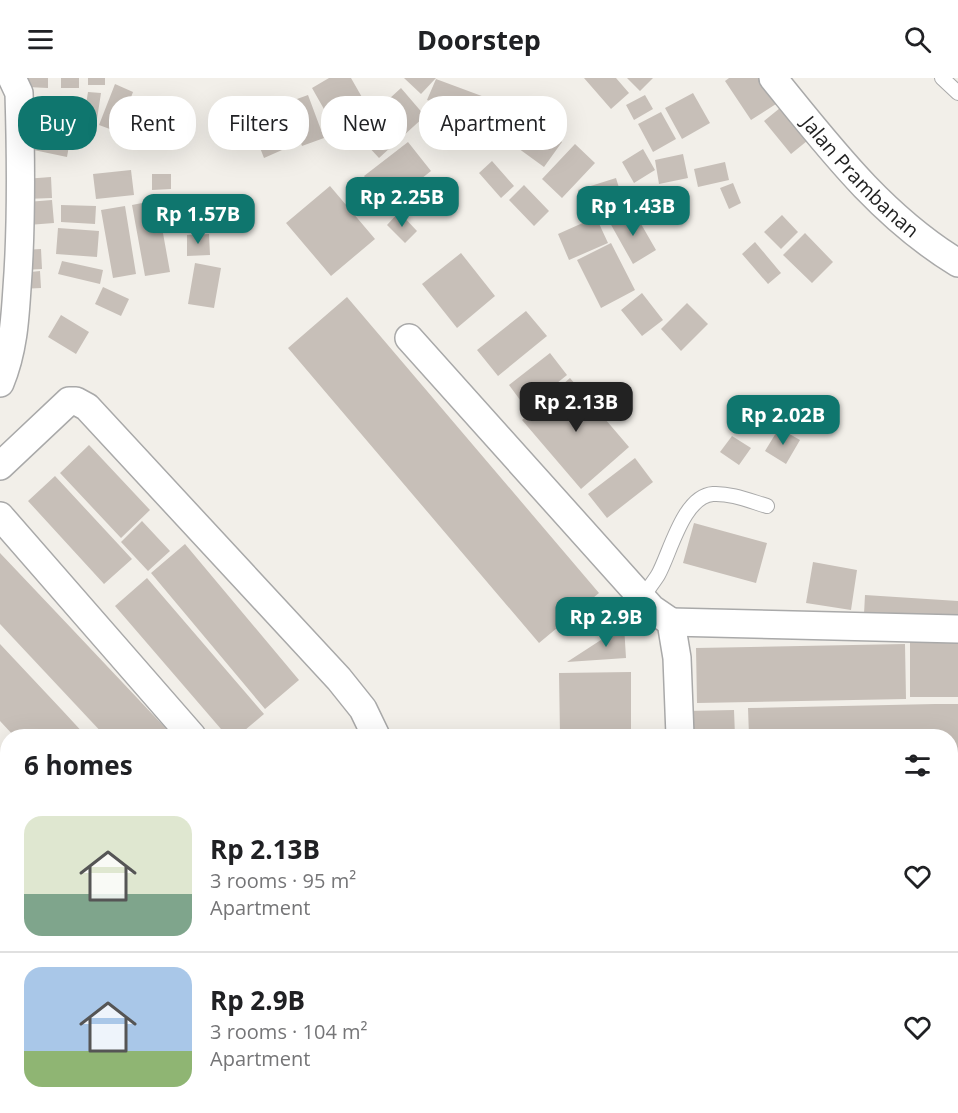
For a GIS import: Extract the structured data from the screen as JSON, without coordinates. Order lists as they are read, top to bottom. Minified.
{"streets":{"street":["Jalan Prambanan"]},"page":{"header":"Doorstep","chip":["Buy","Rent","Filters","New","Apartment"],"price":["Rp 2.25B","Rp 1.43B","Rp 1.57B","Rp 2.13B","Rp 2.02B","Rp 2.9B"],"heading":"6 homes","list":[{"name":"Rp 2.13B","note":"3 rooms · 95 m² · Apartment"},{"name":"Rp 2.9B","note":"3 rooms · 104 m² · Apartment"}]}}
